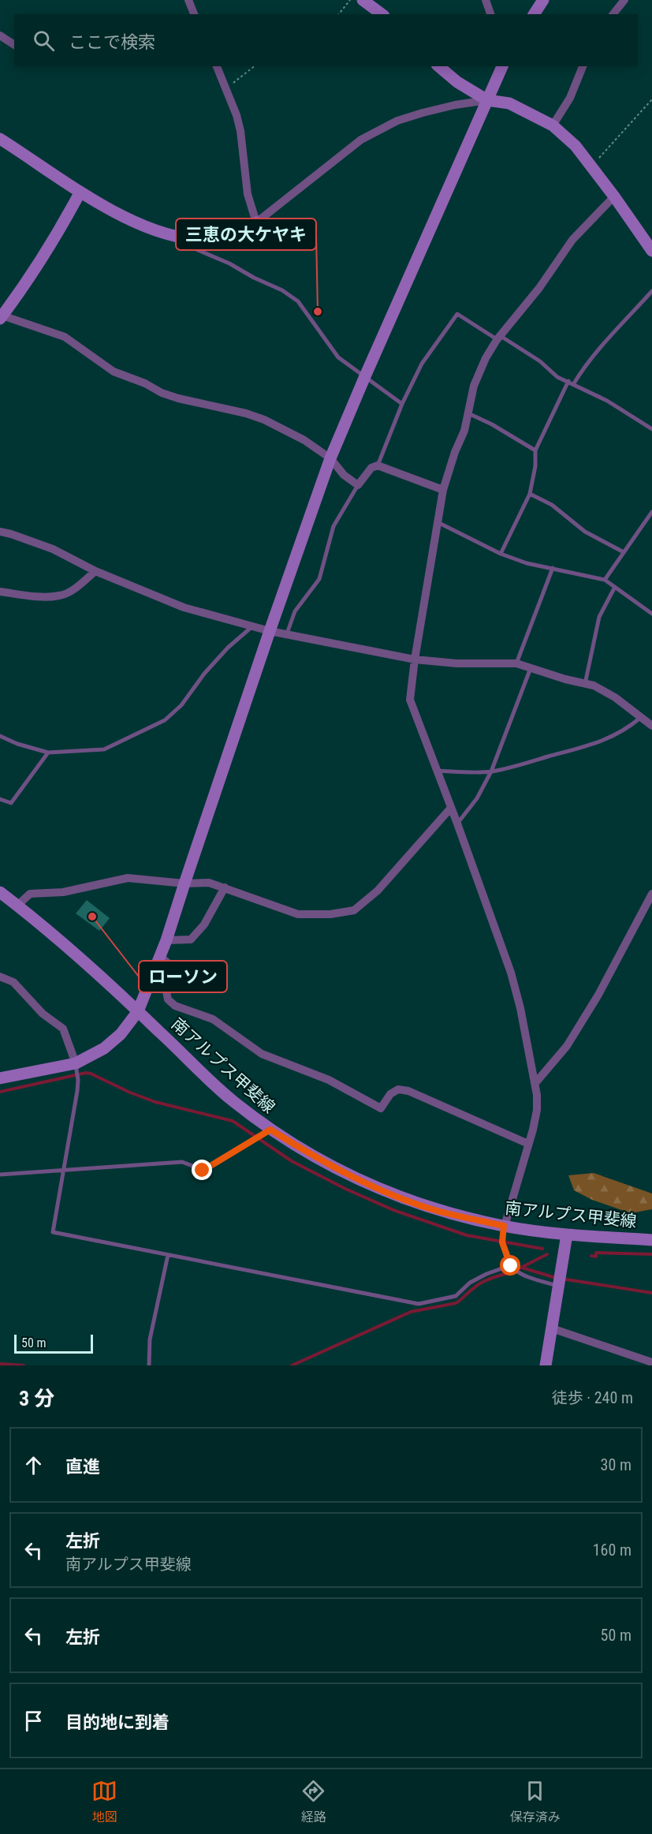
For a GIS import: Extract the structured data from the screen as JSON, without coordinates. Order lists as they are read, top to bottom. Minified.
{"streets":{"street":["南アルプス甲斐線"]},"places":["三恵の大ケヤキ","ローソン"],"scale_bar":"50 m","page":{"search":"ここで検索","scale":"50 m","heading":["3 分","徒歩 · 240 m"],"list":[["直進","30 m"],["左折","南アルプス甲斐線","160 m"],["左折","50 m"],"目的地に到着"],"nav":["地図","経路","保存済み"]}}
